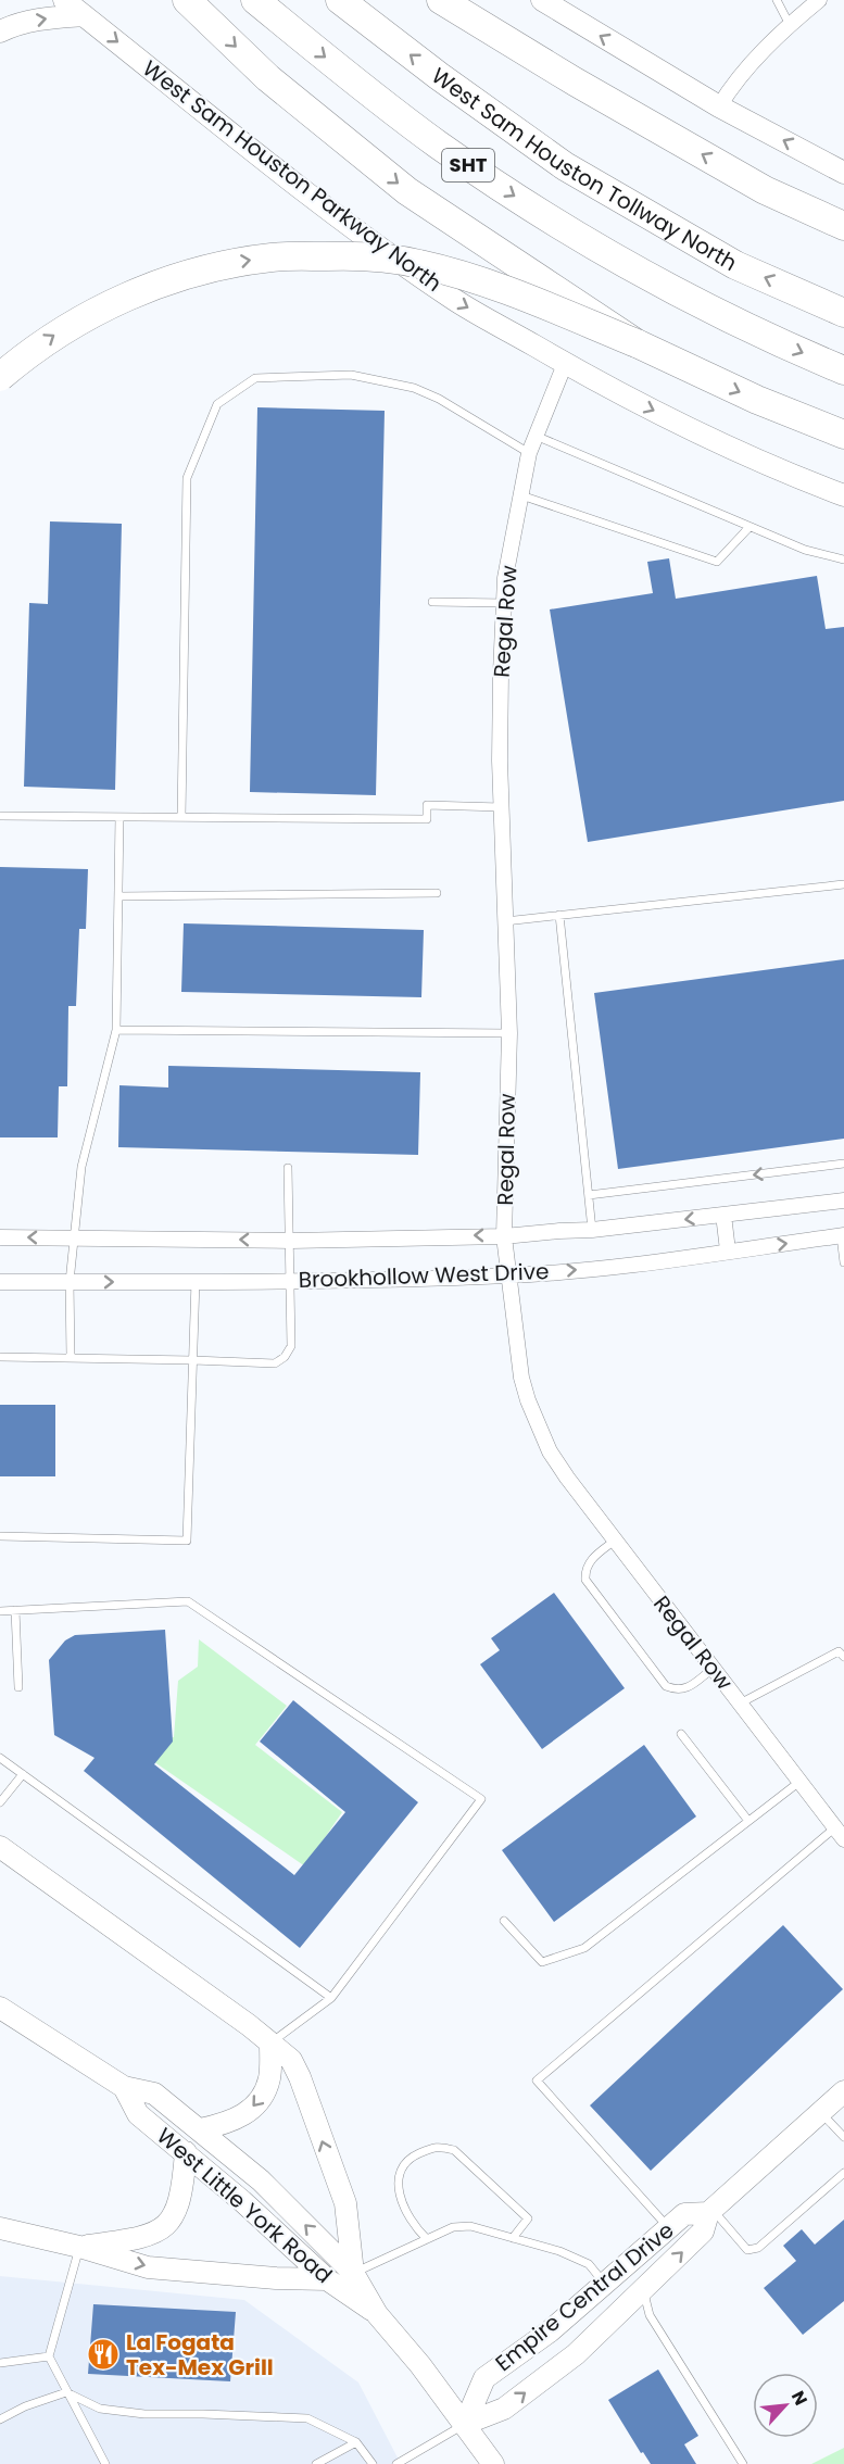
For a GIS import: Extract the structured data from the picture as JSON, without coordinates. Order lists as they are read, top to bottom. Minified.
{"streets":{"highway":["SHT","West Sam Houston Tollway North"],"main road":["West Sam Houston Parkway North","West Little York Road","Empire Central Drive"],"street":["Regal Row","Brookhollow West Drive"]},"crossings":[["West Sam Houston Parkway North","Regal Row"],["Regal Row","Brookhollow West Drive"],["West Little York Road","Empire Central Drive"]],"one_way":["West Sam Houston Parkway North"],"places":{"restaurant":["La Fogata Tex-Mex Grill"]},"north":"top right"}
